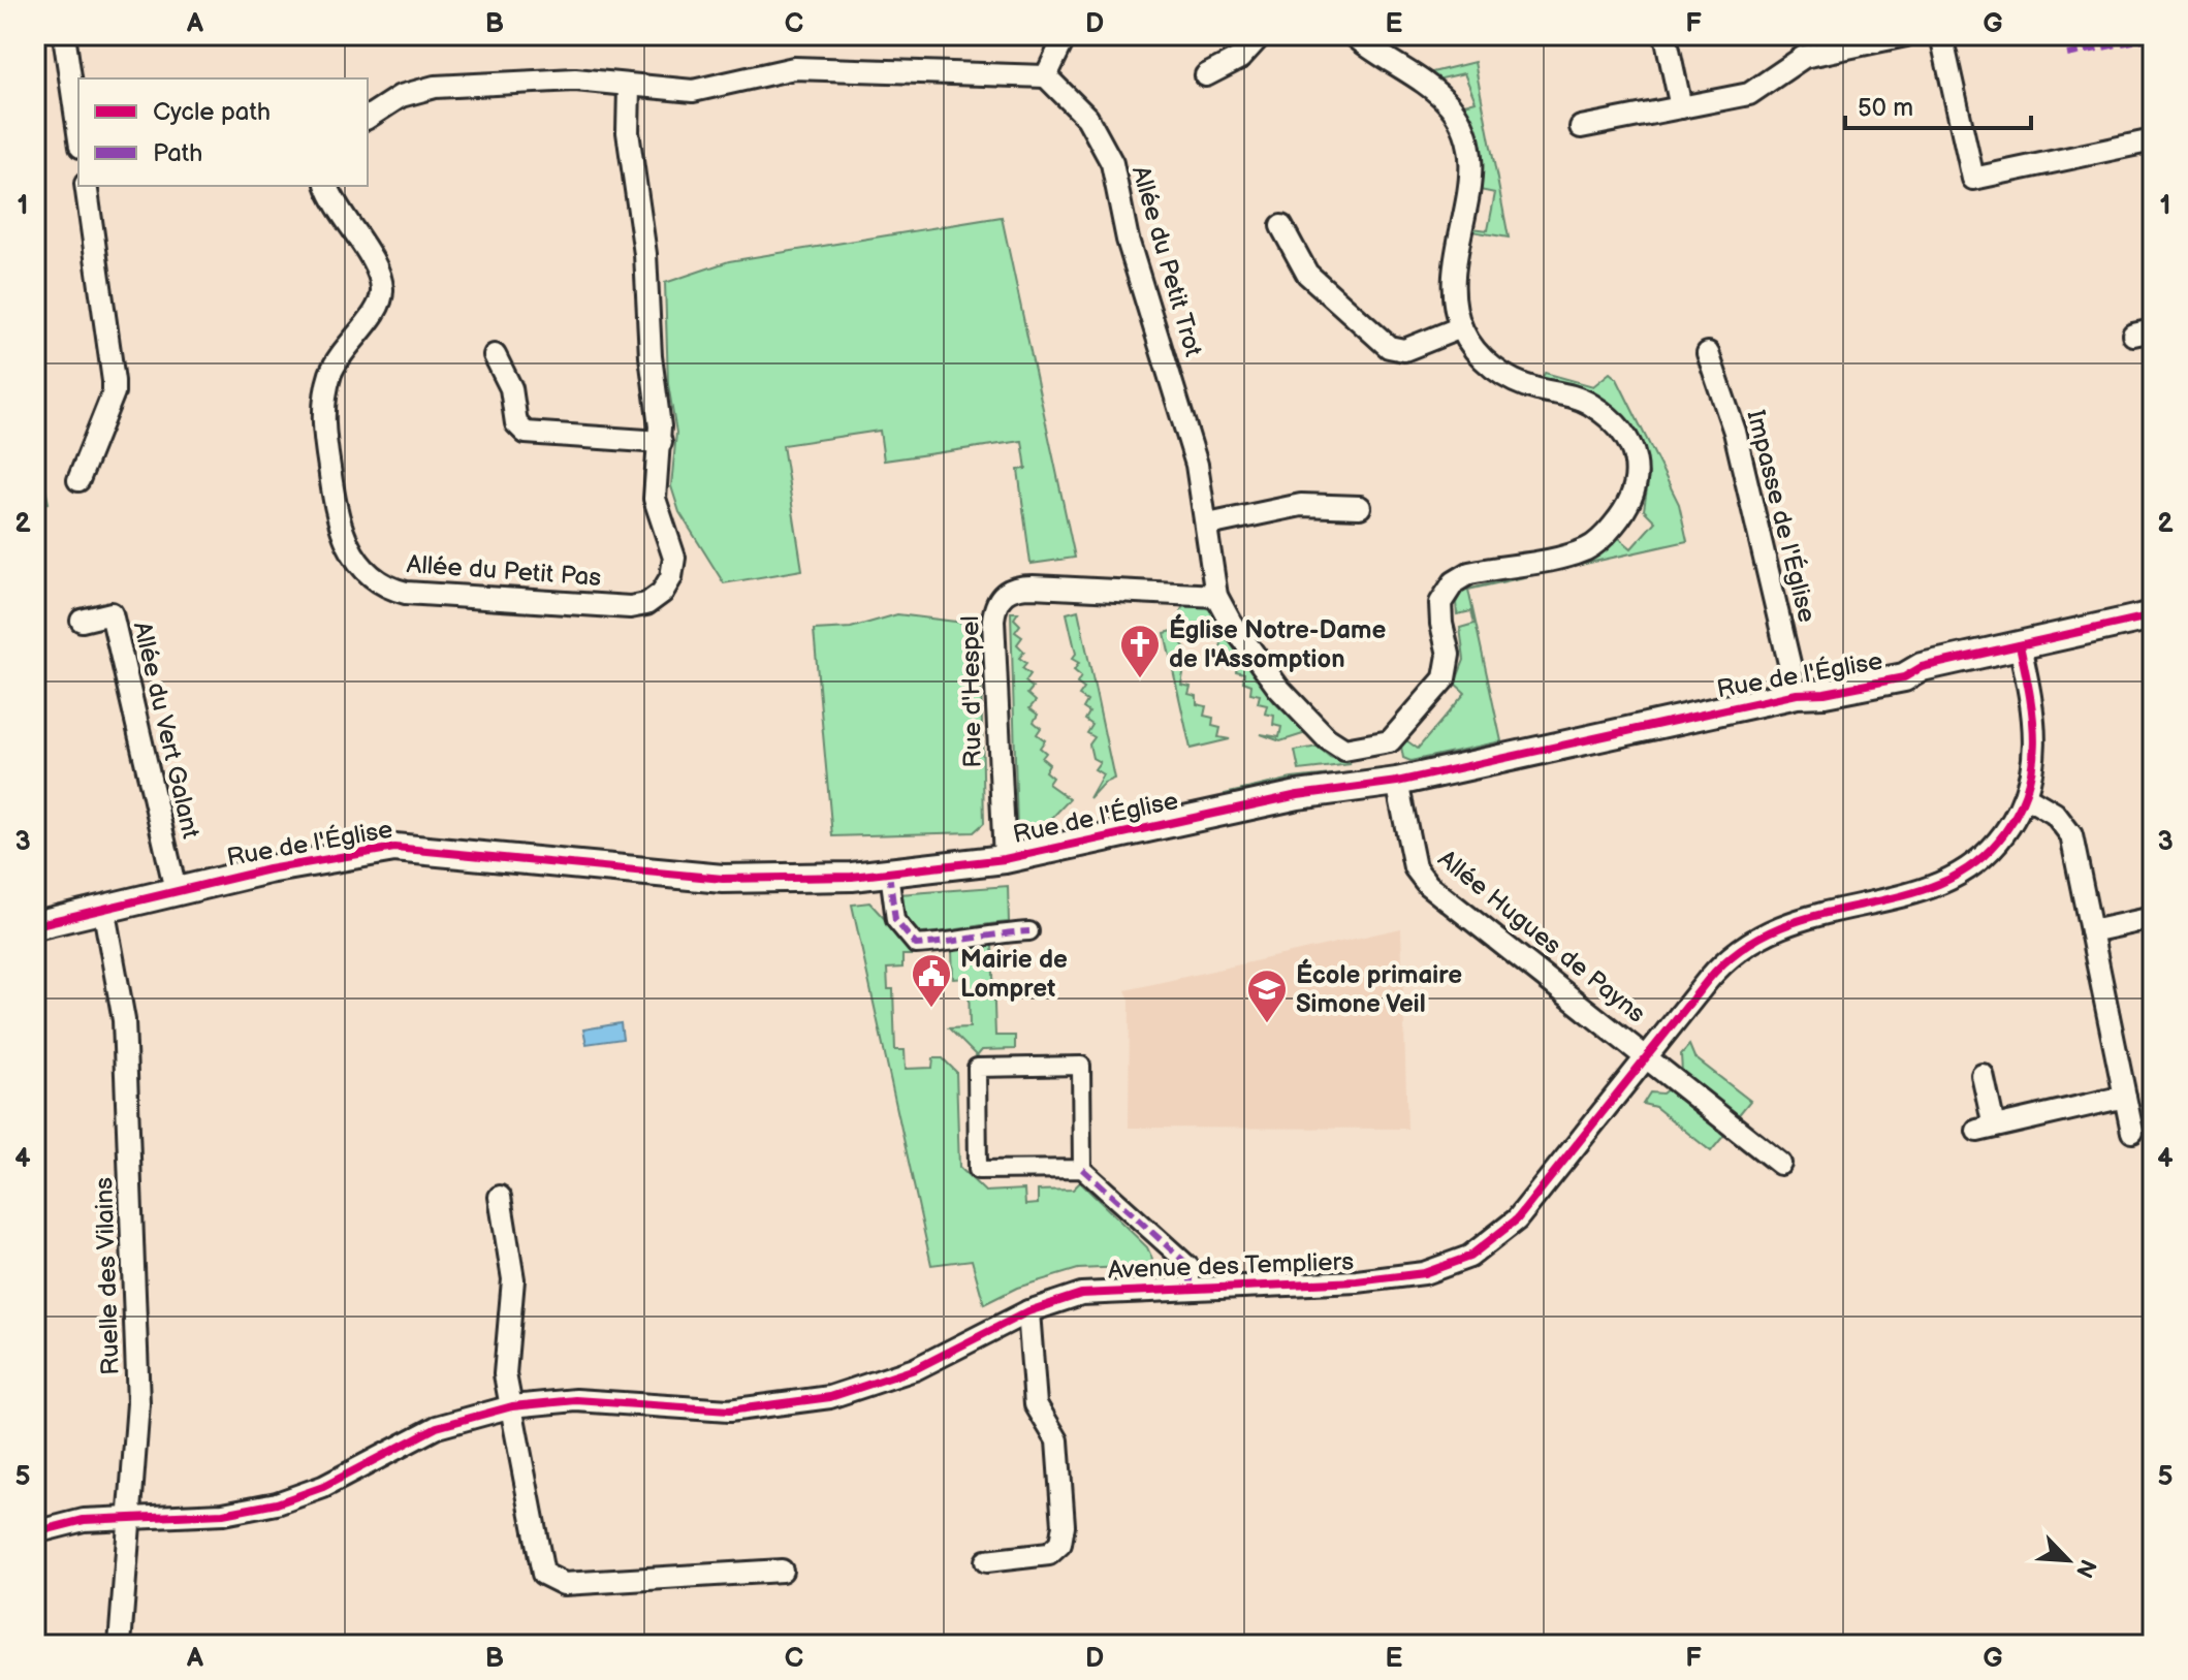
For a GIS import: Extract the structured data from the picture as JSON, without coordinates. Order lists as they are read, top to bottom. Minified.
{"streets":{"street":["Allée du Petit Trot","Impasse de l'Église","Allée du Petit Pas","Rue de l'Église","Rue d'Hespel","Allée du Vert Galant","Allée Hugues de Payns","Avenue des Templiers","Ruelle des Vilains"]},"crossings":[["Allée du Petit Trot","Rue d'Hespel"],["Impasse de l'Église","Rue de l'Église"],["Rue de l'Église","Rue d'Hespel"],["Rue de l'Église","Allée du Vert Galant"],["Rue de l'Église","Allée Hugues de Payns"],["Rue de l'Église","Avenue des Templiers"],["Rue de l'Église","Ruelle des Vilains"],["Allée Hugues de Payns","Avenue des Templiers"],["Avenue des Templiers","Ruelle des Vilains"]],"places":{"church":["Église Notre-Dame de l'Assomption"],"public building":["Mairie de Lompret"],"school or university":["École primaire Simone Veil"]},"legend":["Cycle path","Path"],"scale_bar":"50 m","north":"bottom right","grid":{"columns":["A","B","C","D","E","F","G"],"rows":["1","2","3","4","5"]}}
